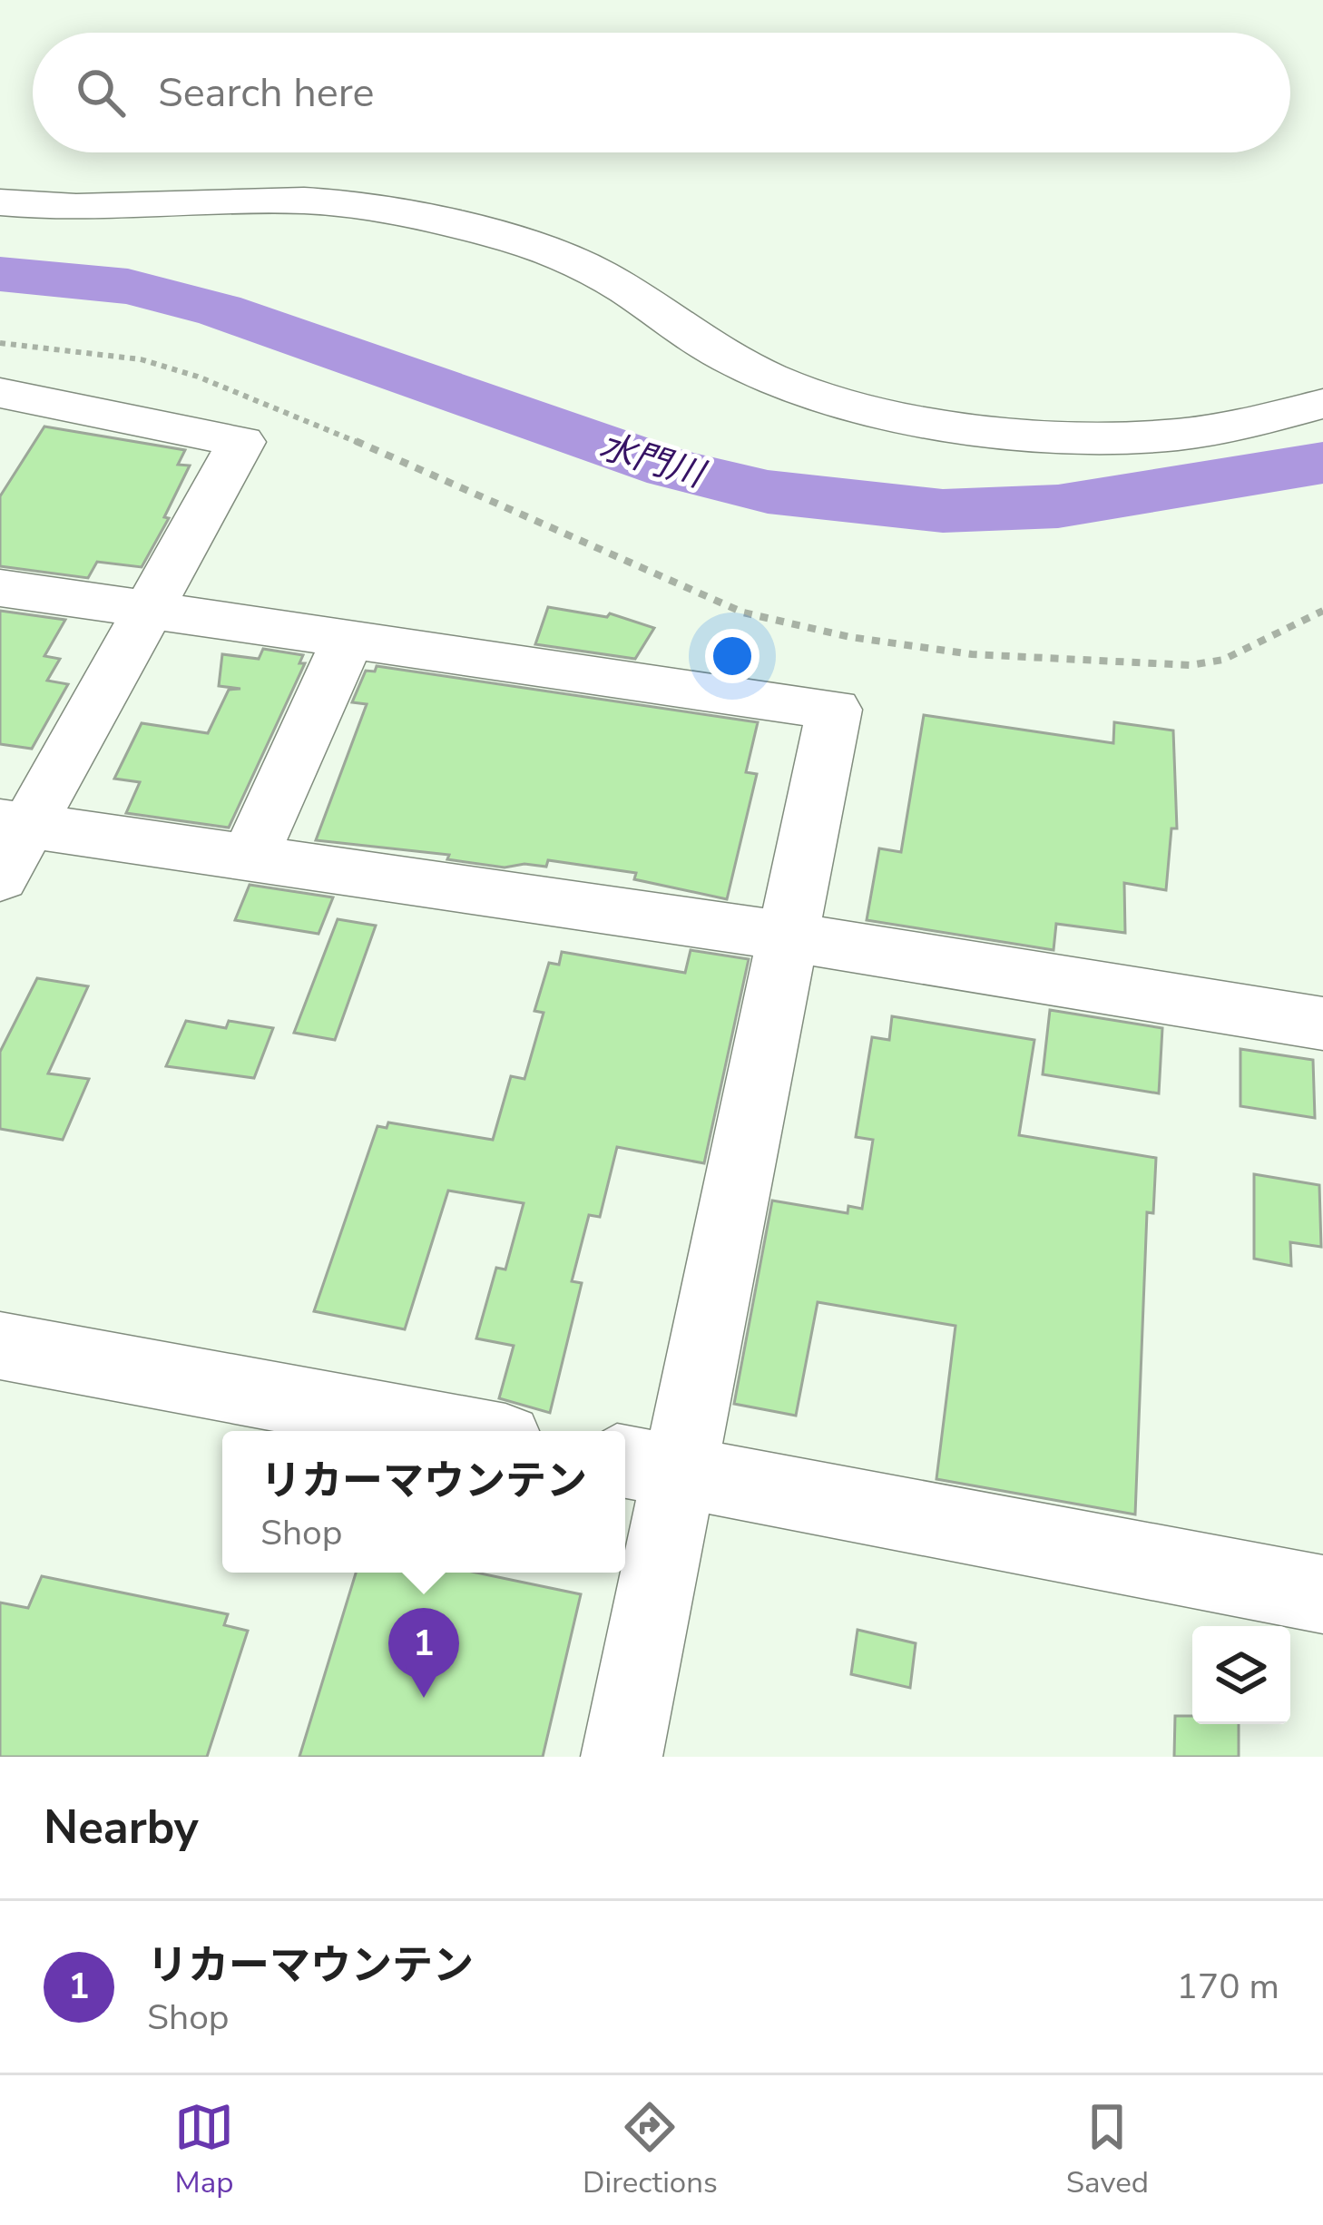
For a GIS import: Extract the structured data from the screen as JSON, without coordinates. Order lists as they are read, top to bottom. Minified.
{"water":["水門川"],"page":{"search":"Search here","popup":["リカーマウンテン","Shop"],"pins":"1","heading":"Nearby","list":[{"mark":"1","name":"リカーマウンテン","note":"Shop","value":"170 m"}],"nav":["Map","Directions","Saved"]}}
